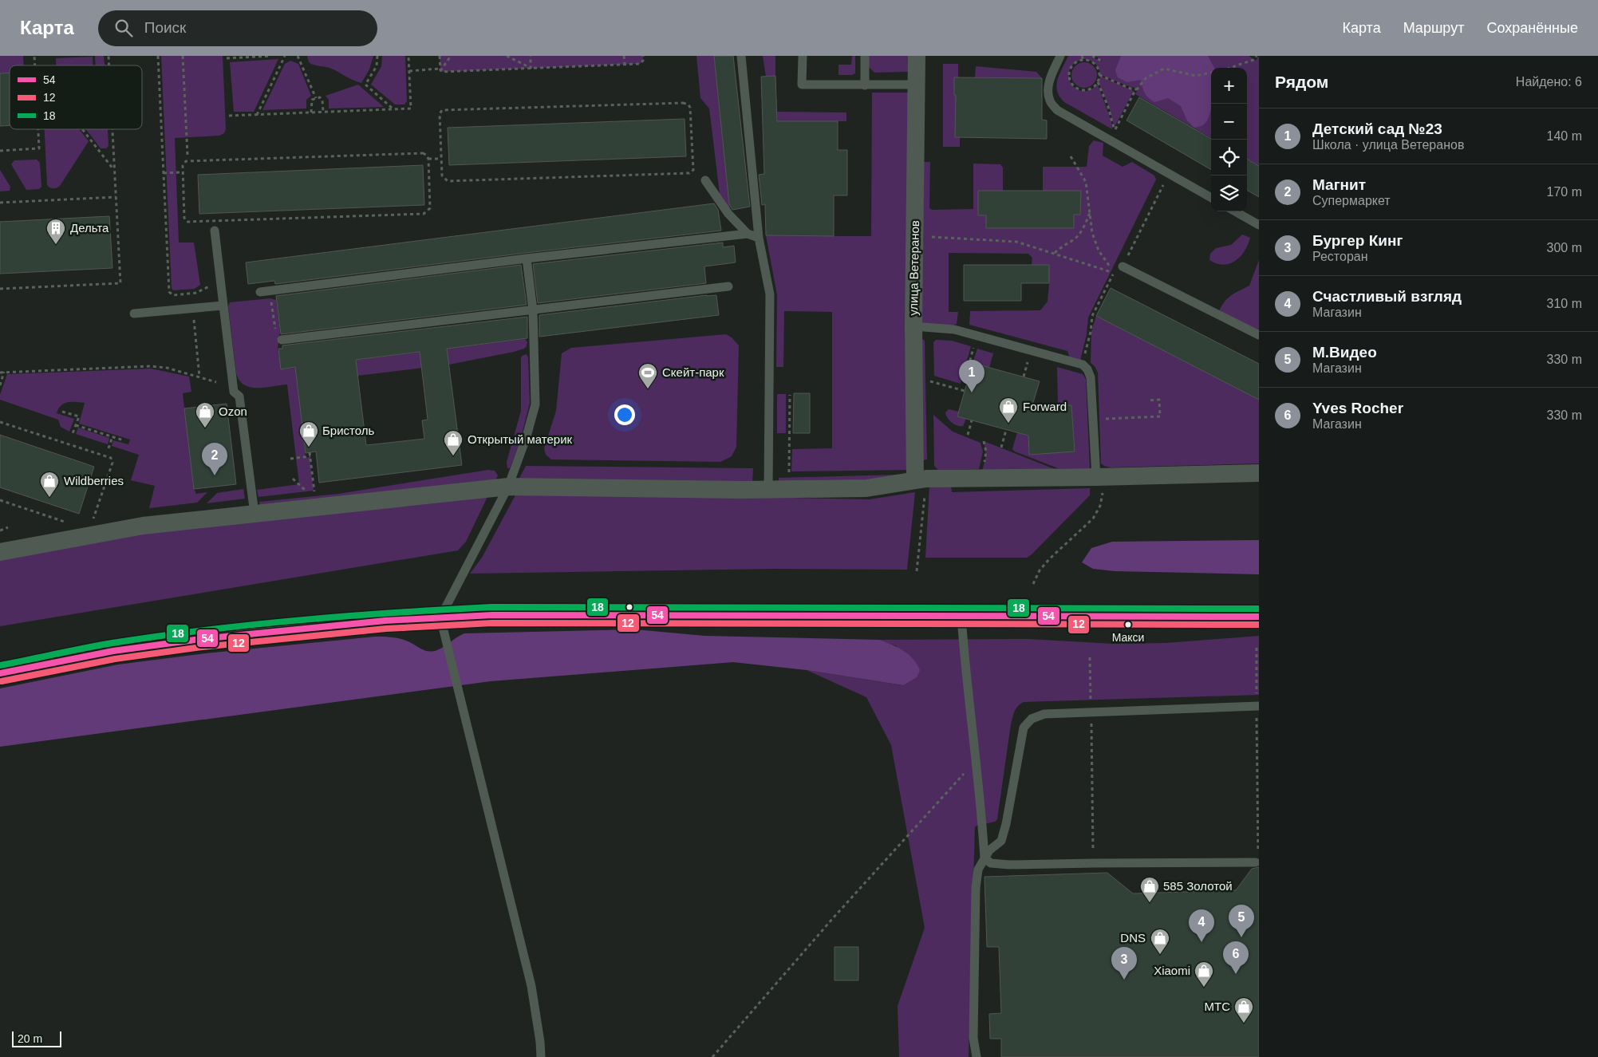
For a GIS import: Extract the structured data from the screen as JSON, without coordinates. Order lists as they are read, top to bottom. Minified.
{"streets":{"street":["улица Ветеранов"]},"places":{"building":["Дельта"],"sports":["Скейт-парк"],"shop":["Forward","Ozon","Бристоль","Открытый материк","Wildberries","585 Золотой","DNS","Xiaomi","МТС"],"other":["Макси"]},"lines":["transit line 18","transit line 54","transit line 12"],"legend":["54","12","18"],"scale_bar":"20 m","page":{"header":"Карта","search":"Поиск","nav":["Карта","Маршрут","Сохранённые"],"heading":["Рядом","Найдено: 6"],"map_buttons":["+","−"],"list":[{"mark":"1","name":"Детский сад №23","note":"Школа · улица Ветеранов","value":"140 m"},{"mark":"2","name":"Магнит","note":"Супермаркет","value":"170 m"},{"mark":"3","name":"Бургер Кинг","note":"Ресторан","value":"300 m"},{"mark":"4","name":"Счастливый взгляд","note":"Магазин","value":"310 m"},{"mark":"5","name":"М.Видео","note":"Магазин","value":"330 m"},{"mark":"6","name":"Yves Rocher","note":"Магазин","value":"330 m"}],"pins":["1","2","5","4","6","3"],"scale":"20 m"}}
